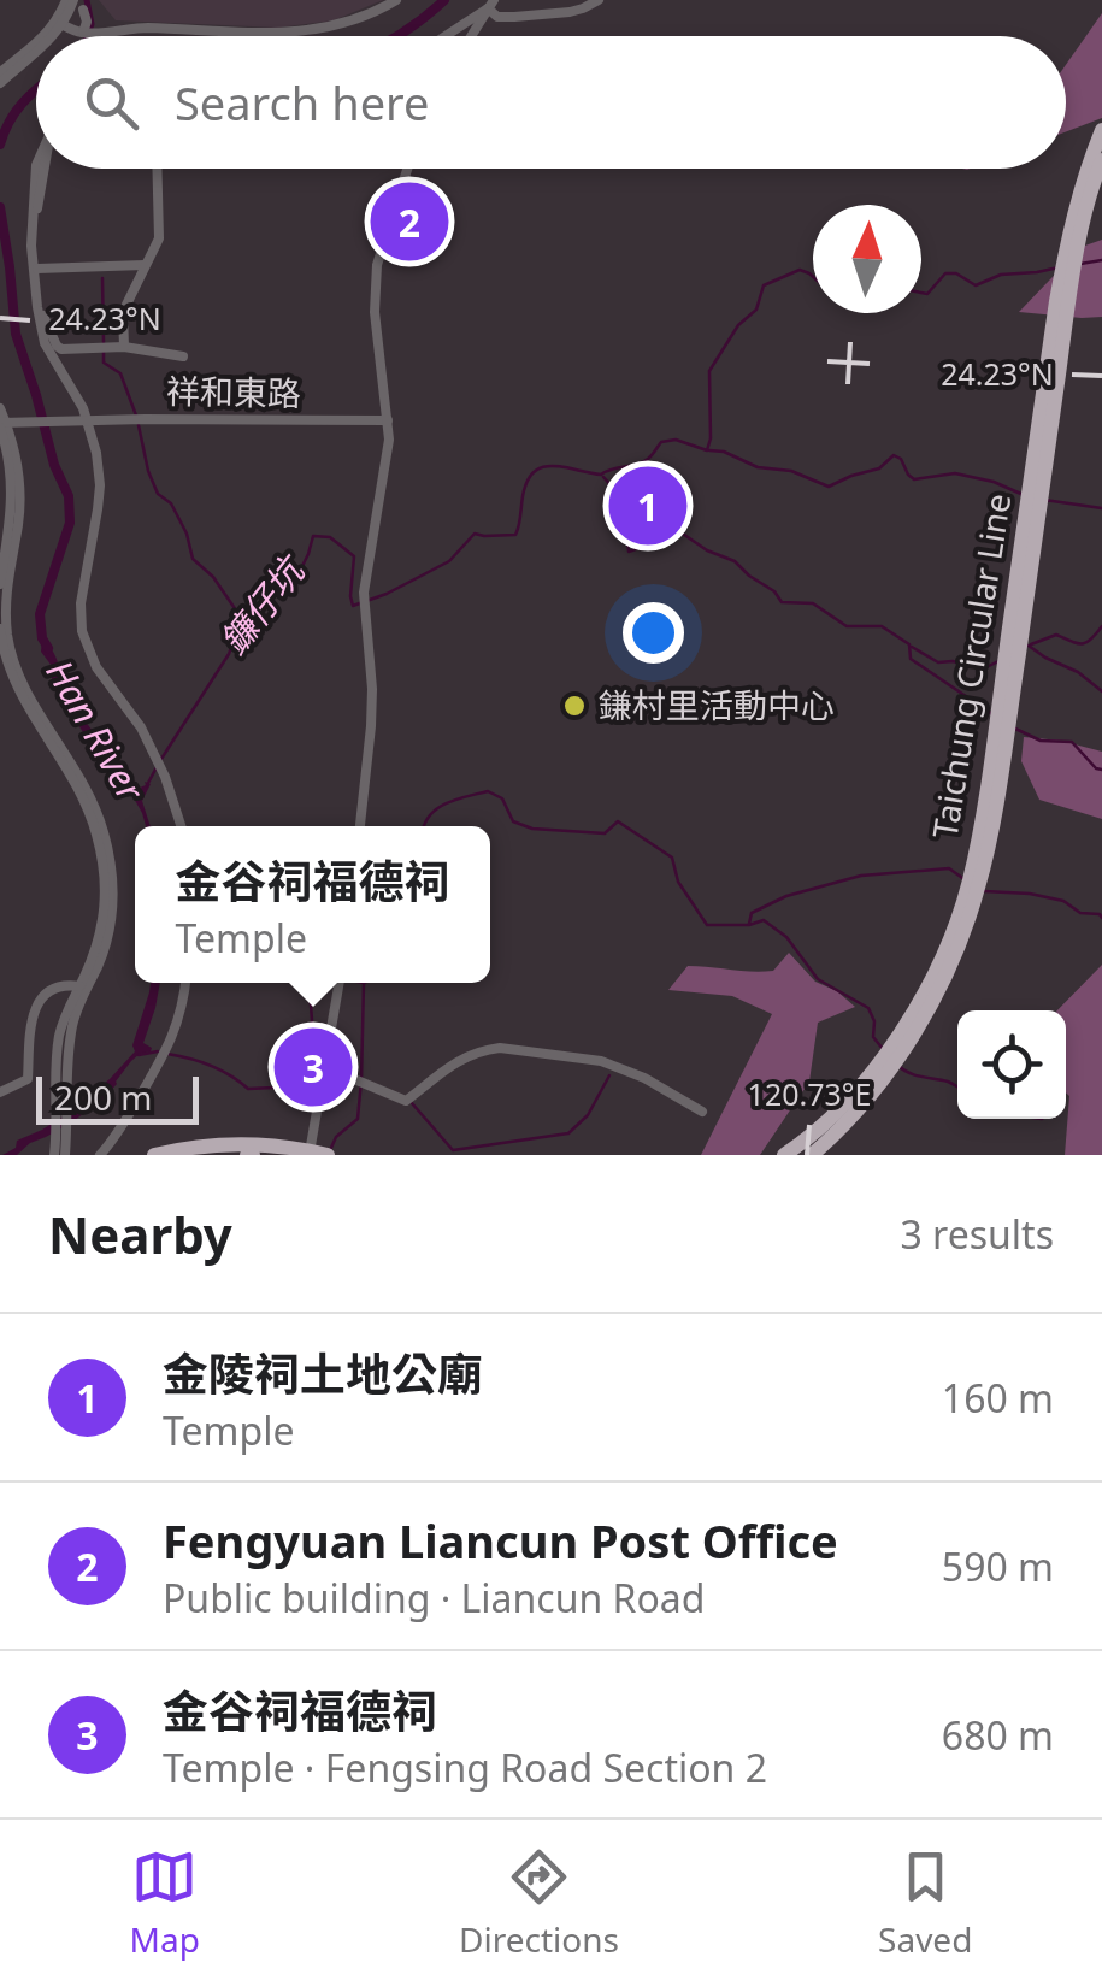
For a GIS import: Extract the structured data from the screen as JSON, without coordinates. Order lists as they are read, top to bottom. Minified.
{"streets":{"highway":["Taichung Circular Line"],"street":["祥和東路"]},"water":["鐮仔坑","Han River"],"places":["鎌村里活動中心"],"scale_bar":"200 m","north":"top","page":{"search":"Search here","pins":["2","1","3"],"popup":["金谷祠福德祠","Temple"],"scale":"200 m","heading":["Nearby","3 results"],"list":[{"mark":"1","name":"金陵祠土地公廟","note":"Temple","value":"160 m"},{"mark":"2","name":"Fengyuan Liancun Post Office","note":"Public building · Liancun Road","value":"590 m"},{"mark":"3","name":"金谷祠福德祠","note":"Temple · Fengsing Road Section 2","value":"680 m"}],"nav":["Map","Directions","Saved"]},"coordinates":["24.23°N","120.73°E"]}
